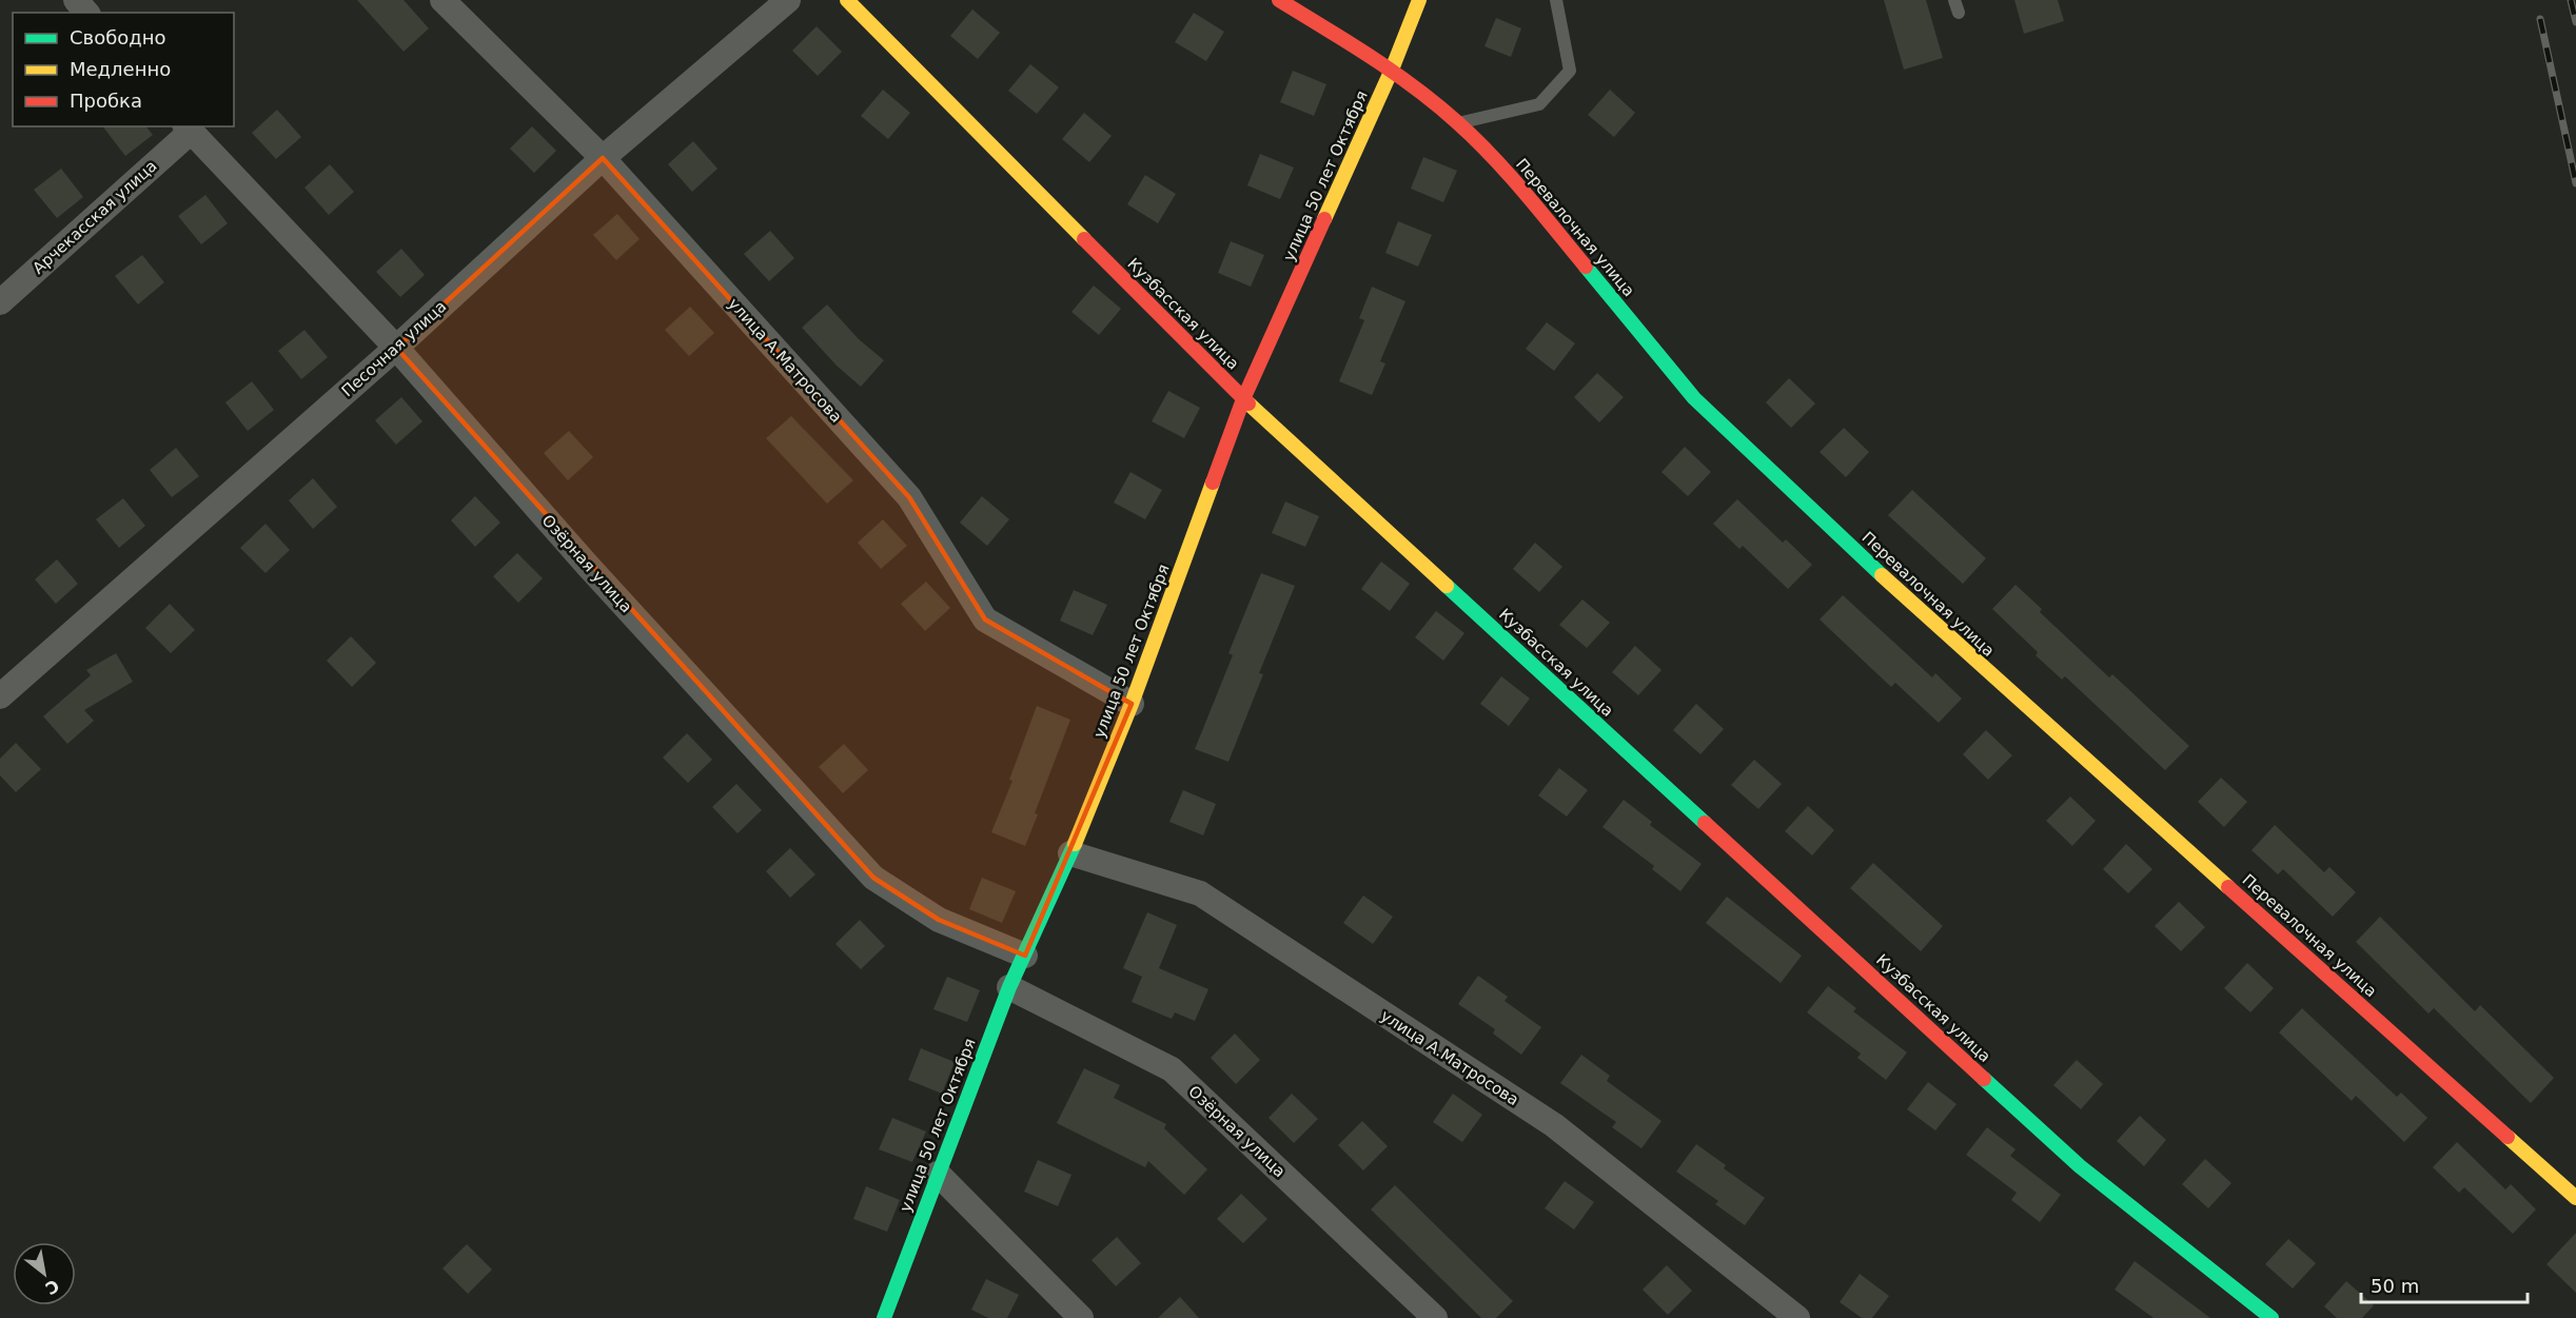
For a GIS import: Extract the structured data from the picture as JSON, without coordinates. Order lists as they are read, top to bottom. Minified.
{"streets":{"street":["улица 50 лет Октября","Арчекасская улица","Перевалочная улица","Кузбасская улица","Песочная улица","улица А.Матросова","Озёрная улица"]},"crossings":[["улица 50 лет Октября","Перевалочная улица"],["улица 50 лет Октября","Кузбасская улица"],["улица 50 лет Октября","улица А.Матросова"],["улица 50 лет Октября","Озёрная улица"],["Арчекасская улица","Озёрная улица"],["Песочная улица","улица А.Матросова"],["Песочная улица","Озёрная улица"]],"legend":["Свободно","Медленно","Пробка"],"scale_bar":"50 m","north":"bottom right"}
